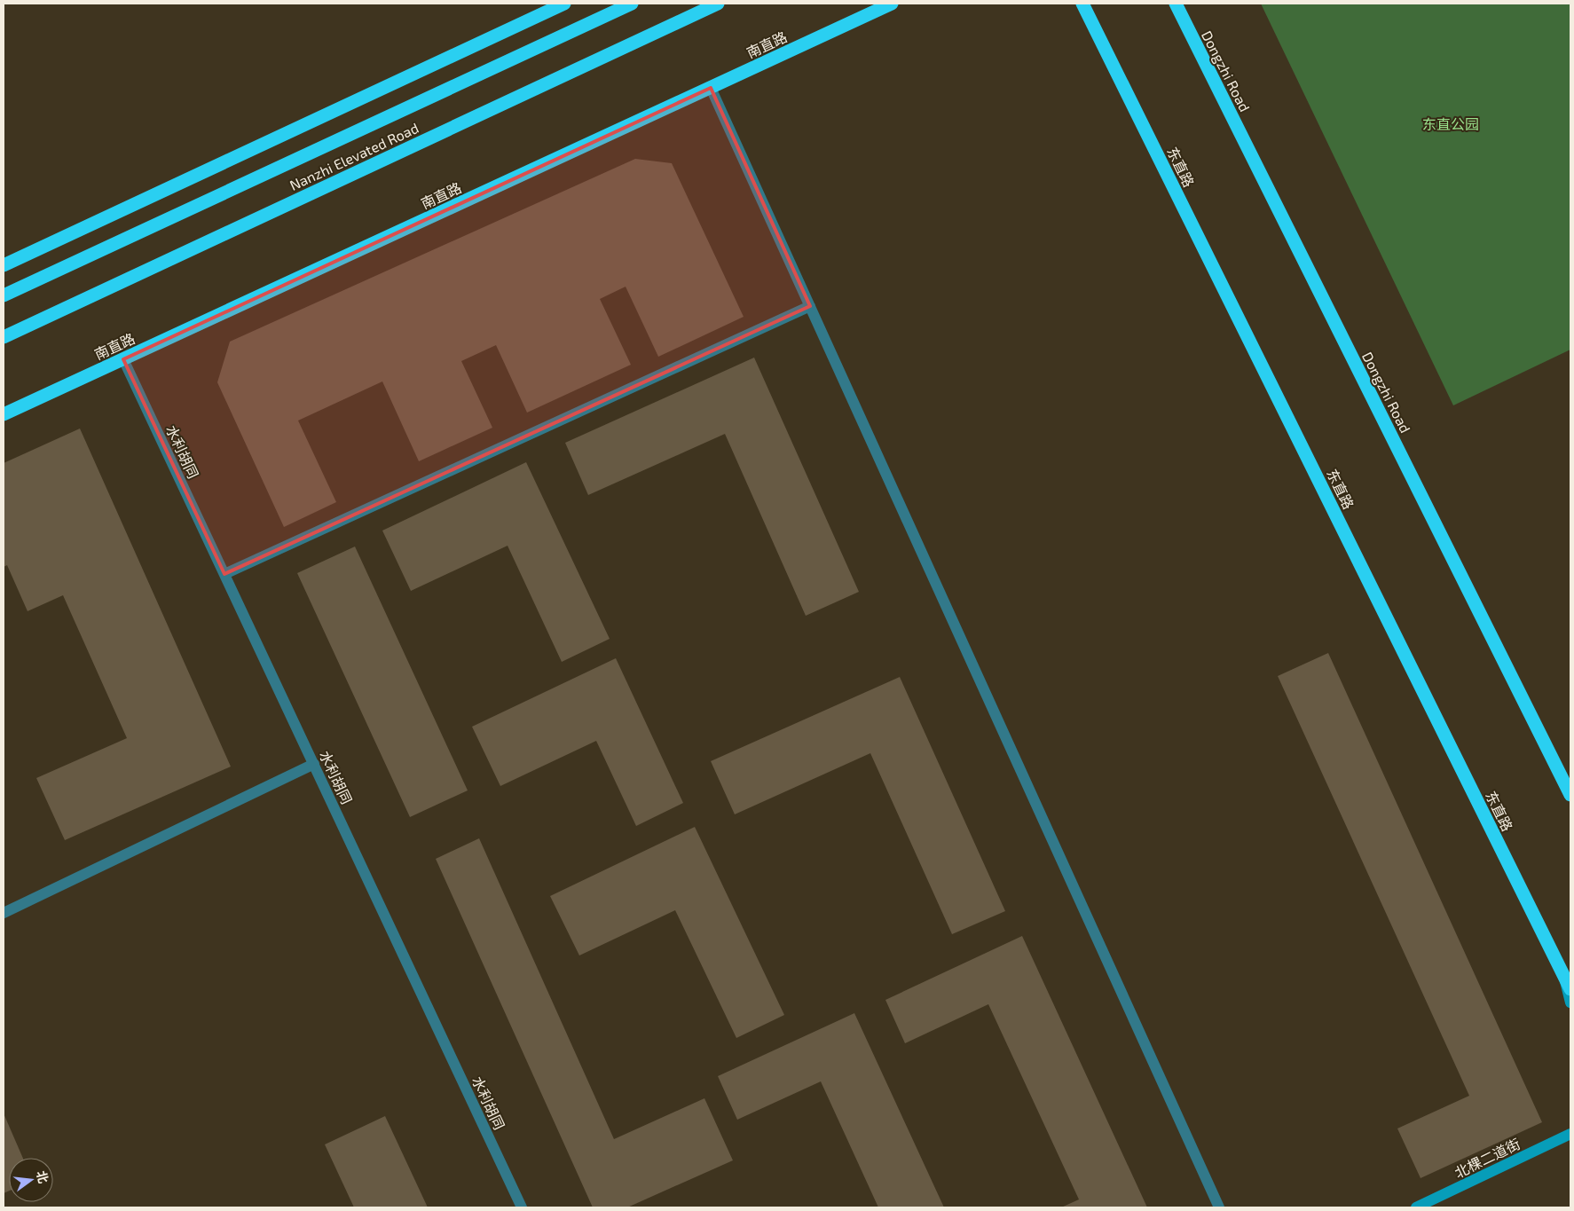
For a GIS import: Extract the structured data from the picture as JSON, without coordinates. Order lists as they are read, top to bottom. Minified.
{"streets":{"highway":["南直路","Dongzhi Road","Nanzhi Elevated Road","东直路"],"street":["水利胡同","北棵二道街"]},"crossings":[["南直路","水利胡同"]],"parks":["东直公园"],"north":"right"}
